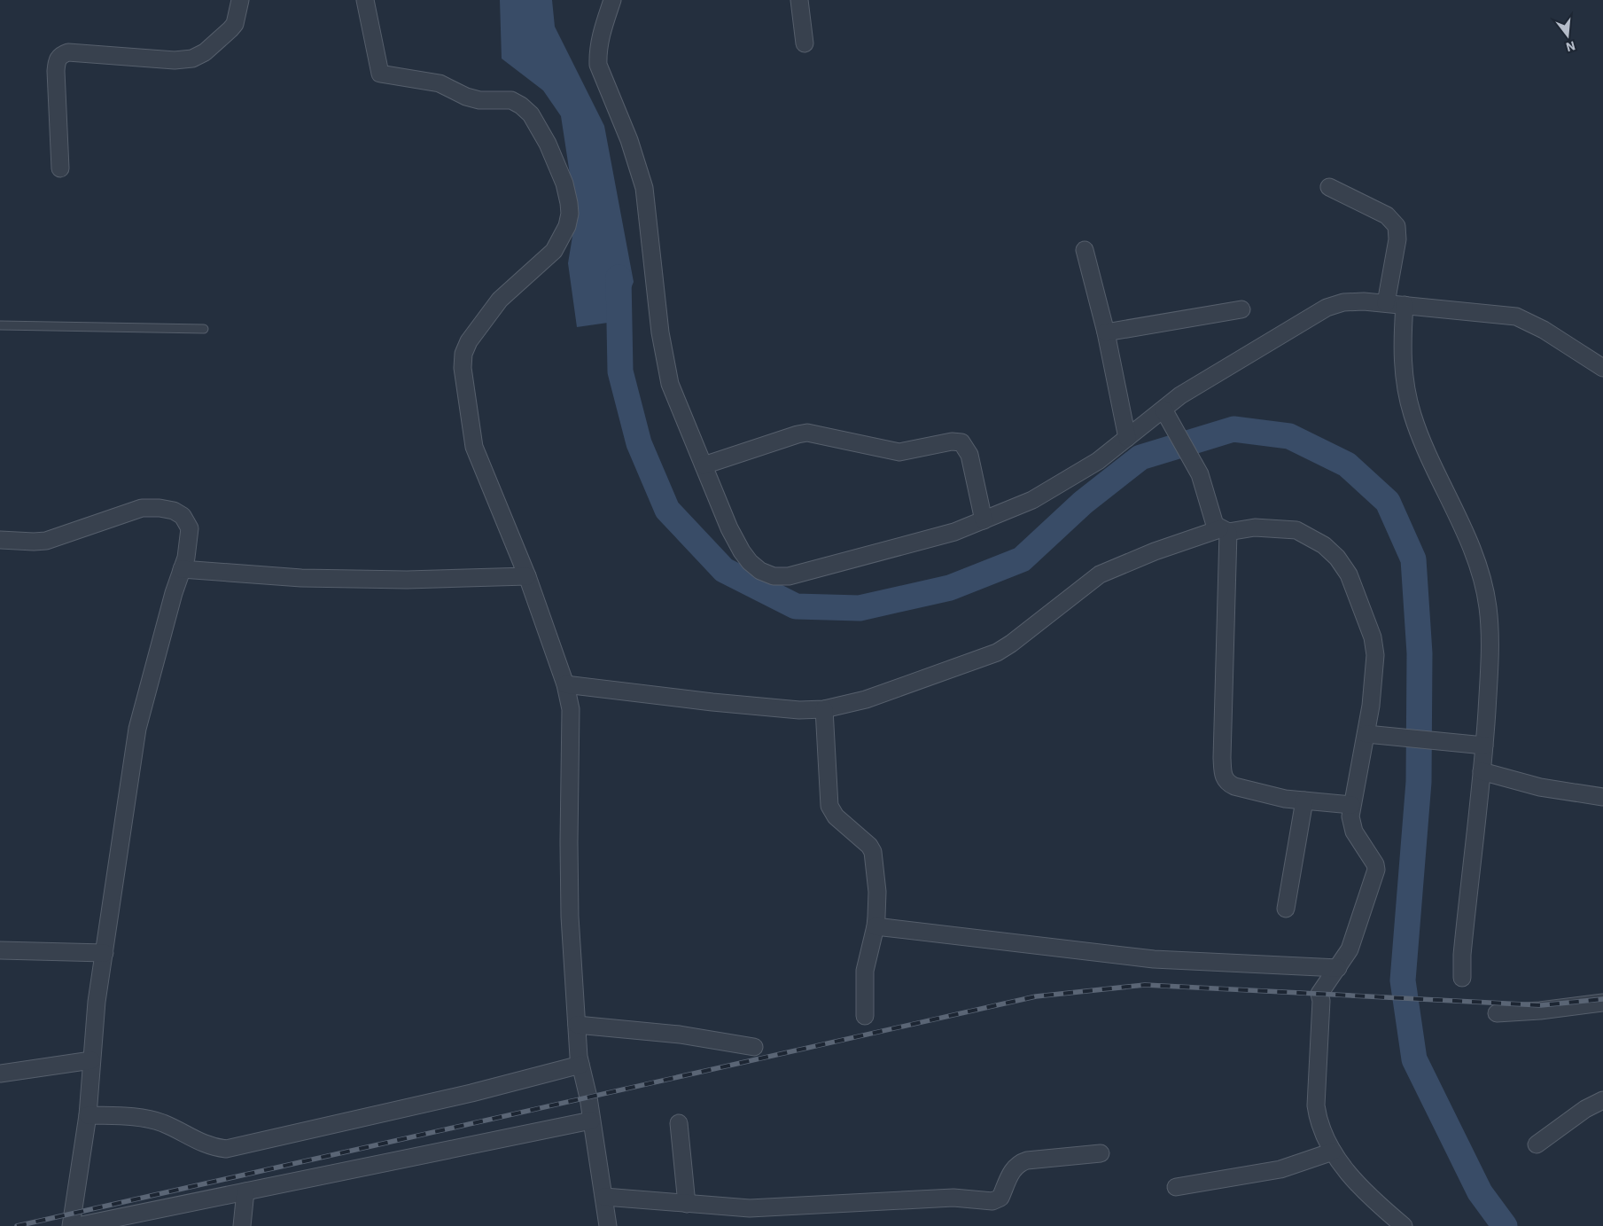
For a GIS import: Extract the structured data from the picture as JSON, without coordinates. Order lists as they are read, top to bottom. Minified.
{"north":"bottom"}
